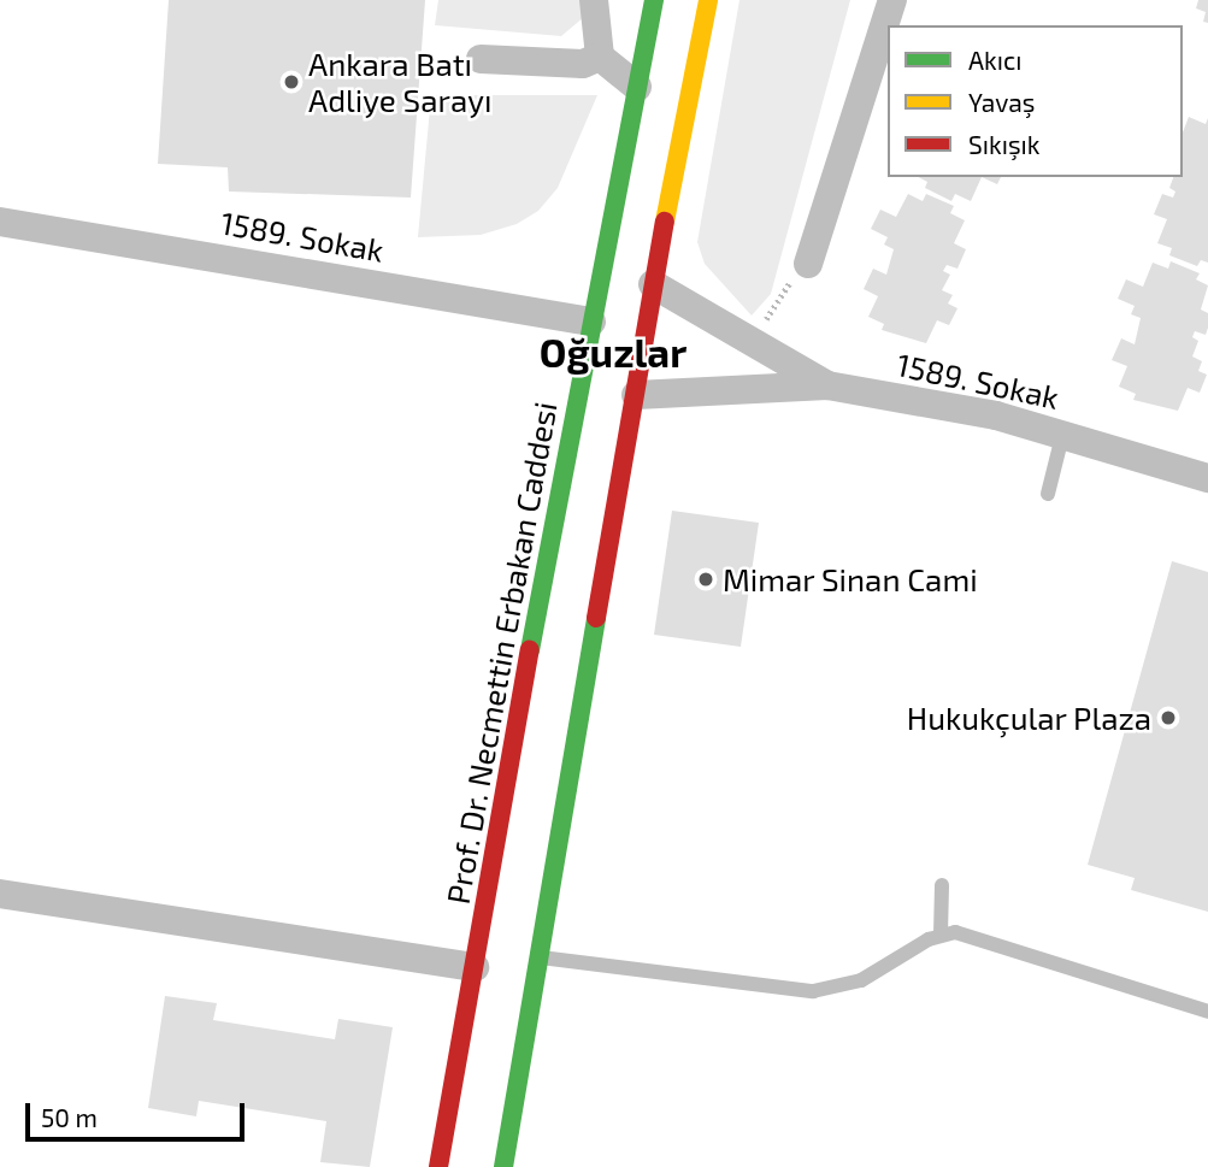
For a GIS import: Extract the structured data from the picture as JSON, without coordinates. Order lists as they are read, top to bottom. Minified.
{"streets":{"main road":["Prof. Dr. Necmettin Erbakan Caddesi"],"street":["1589. Sokak"]},"crossings":[["1589. Sokak","Prof. Dr. Necmettin Erbakan Caddesi"]],"districts":["Oğuzlar"],"places":["Ankara Batı Adliye Sarayı","Mimar Sinan Cami","Hukukçular Plaza"],"legend":["Akıcı","Yavaş","Sıkışık"],"scale_bar":"50 m"}
